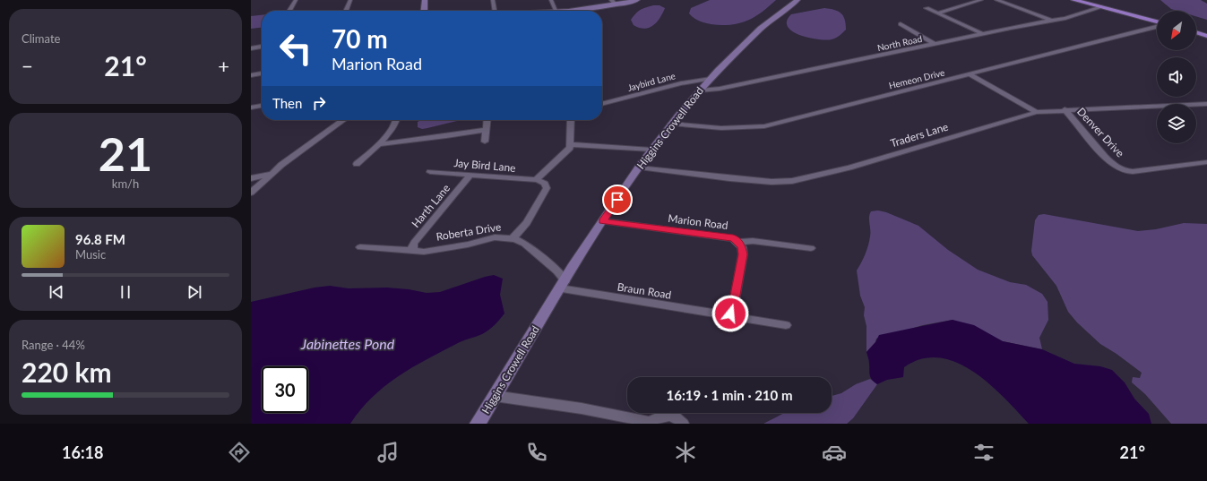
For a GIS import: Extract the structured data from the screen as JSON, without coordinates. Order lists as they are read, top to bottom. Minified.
{"streets":{"main road":["Higgins Crowell Road"],"street":["North Road","Hemeon Drive","Jaybird Lane","Denver Drive","Traders Lane","Jay Bird Lane","Harth Lane","Marion Road","Roberta Drive","Braun Road"]},"crossings":[["North Road","Higgins Crowell Road"],["Hemeon Drive","Higgins Crowell Road"],["Jaybird Lane","Higgins Crowell Road"],["Higgins Crowell Road","Traders Lane"],["Higgins Crowell Road","Marion Road"],["Higgins Crowell Road","Roberta Drive"],["Higgins Crowell Road","Braun Road"],["Denver Drive","Traders Lane"],["Jay Bird Lane","Harth Lane"],["Harth Lane","Roberta Drive"],["Roberta Drive","Braun Road"]],"water":["Jabinettes Pond"],"north":"bottom left","page":{"tile":["Climate",["21","km/h"],["Range · 44%","220 km"]],"turn":["70 m","Marion Road"],"heat":["−","21°","+"],"then":"Then","song":["96.8 FM","Music"],"limit":"30","trip":"16:19 · 1 min · 210 m","tabs":["16:18","21°"]}}
